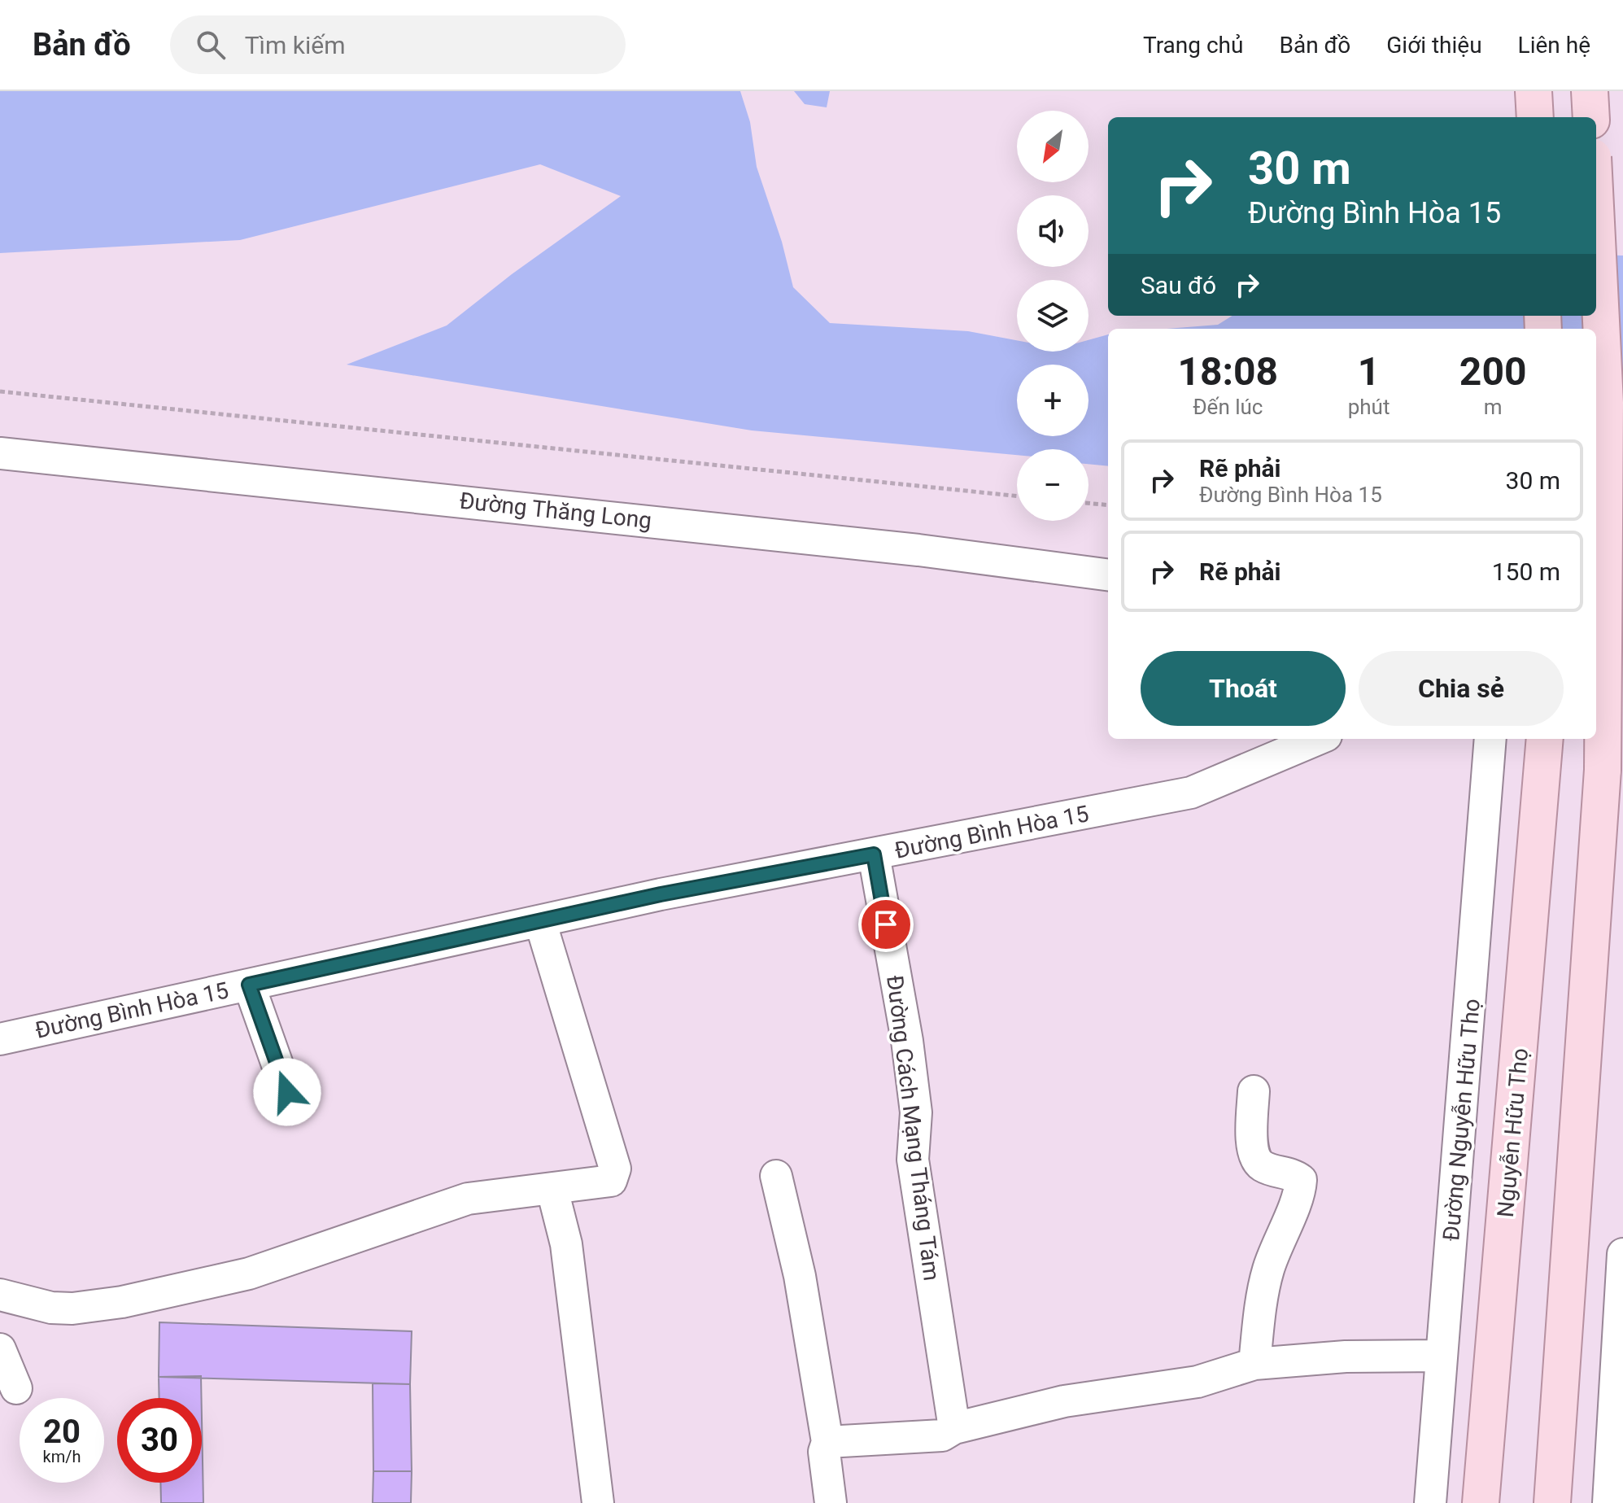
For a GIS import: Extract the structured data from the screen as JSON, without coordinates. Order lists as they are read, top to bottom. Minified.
{"streets":{"main road":["Nguyễn Hữu Thọ"],"street":["Đường Thăng Long","Đường Bình Hòa 15","Đường Nguyễn Hữu Thọ","Đường Cách Mạng Tháng Tám"]},"crossings":[["Đường Bình Hòa 15","Đường Cách Mạng Tháng Tám"]],"north":"bottom left","page":{"header":"Bản đồ","search":"Tìm kiếm","nav":["Trang chủ","Bản đồ","Giới thiệu","Liên hệ"],"map_buttons":["+","−"],"turn":["30 m","Đường Bình Hòa 15"],"then":"Sau đó","eta":["18:08","Đến lúc","1","phút","200","m"],"list":[{"name":"Rẽ phải","note":"Đường Bình Hòa 15","value":"30 m"},{"name":"Rẽ phải","value":"150 m"}],"buttons":["Thoát","Chia sẻ"],"speed":"20 km/h","limit":"30"}}
